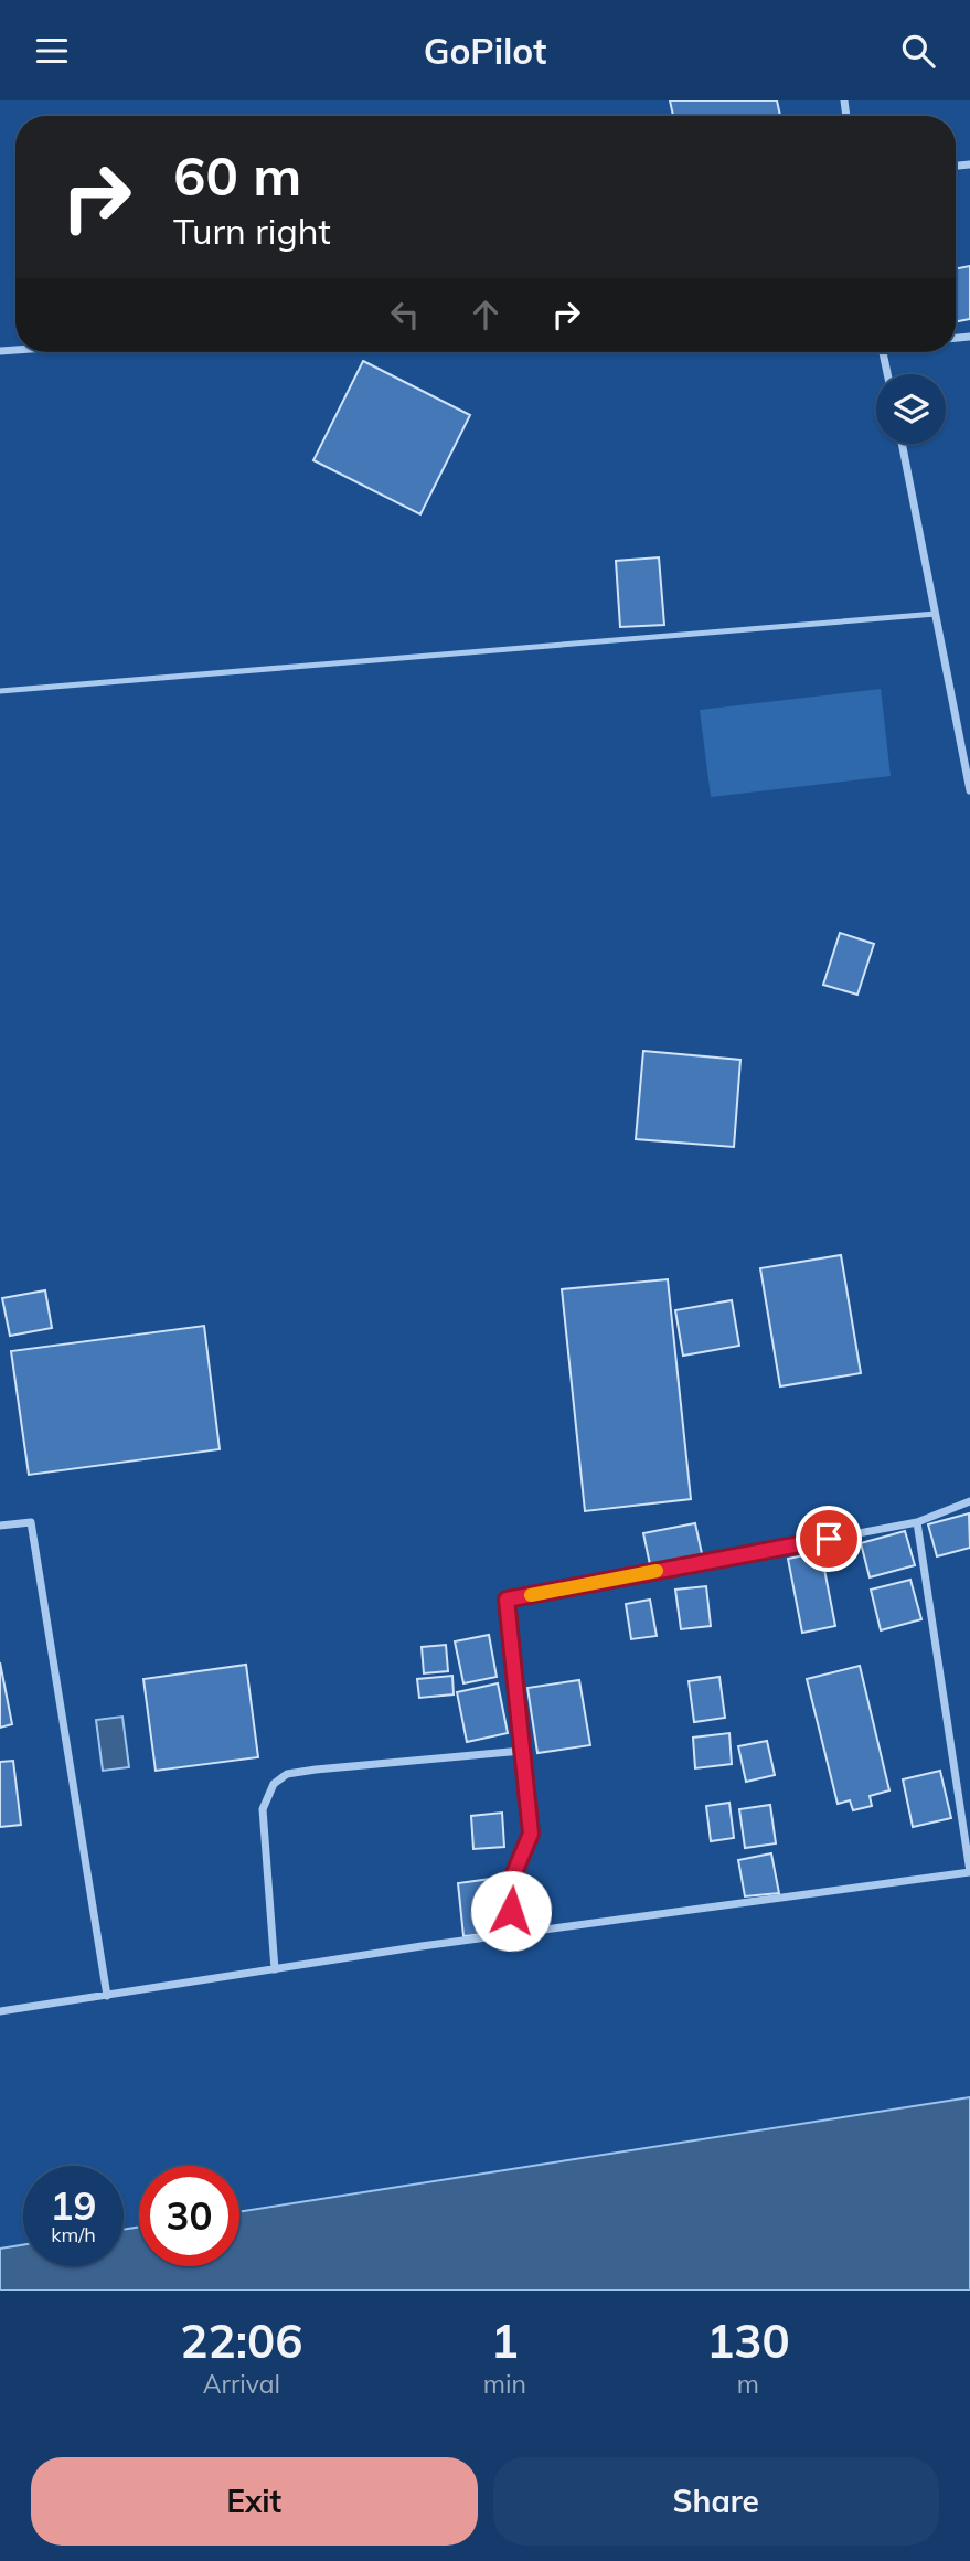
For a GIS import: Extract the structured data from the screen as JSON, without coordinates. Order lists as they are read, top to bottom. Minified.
{"page":{"header":"GoPilot","turn":["60 m","Turn right"],"speed":"19 km/h","limit":"30","eta":["22:06","Arrival","1","min","130","m"],"buttons":["Exit","Share"]}}
